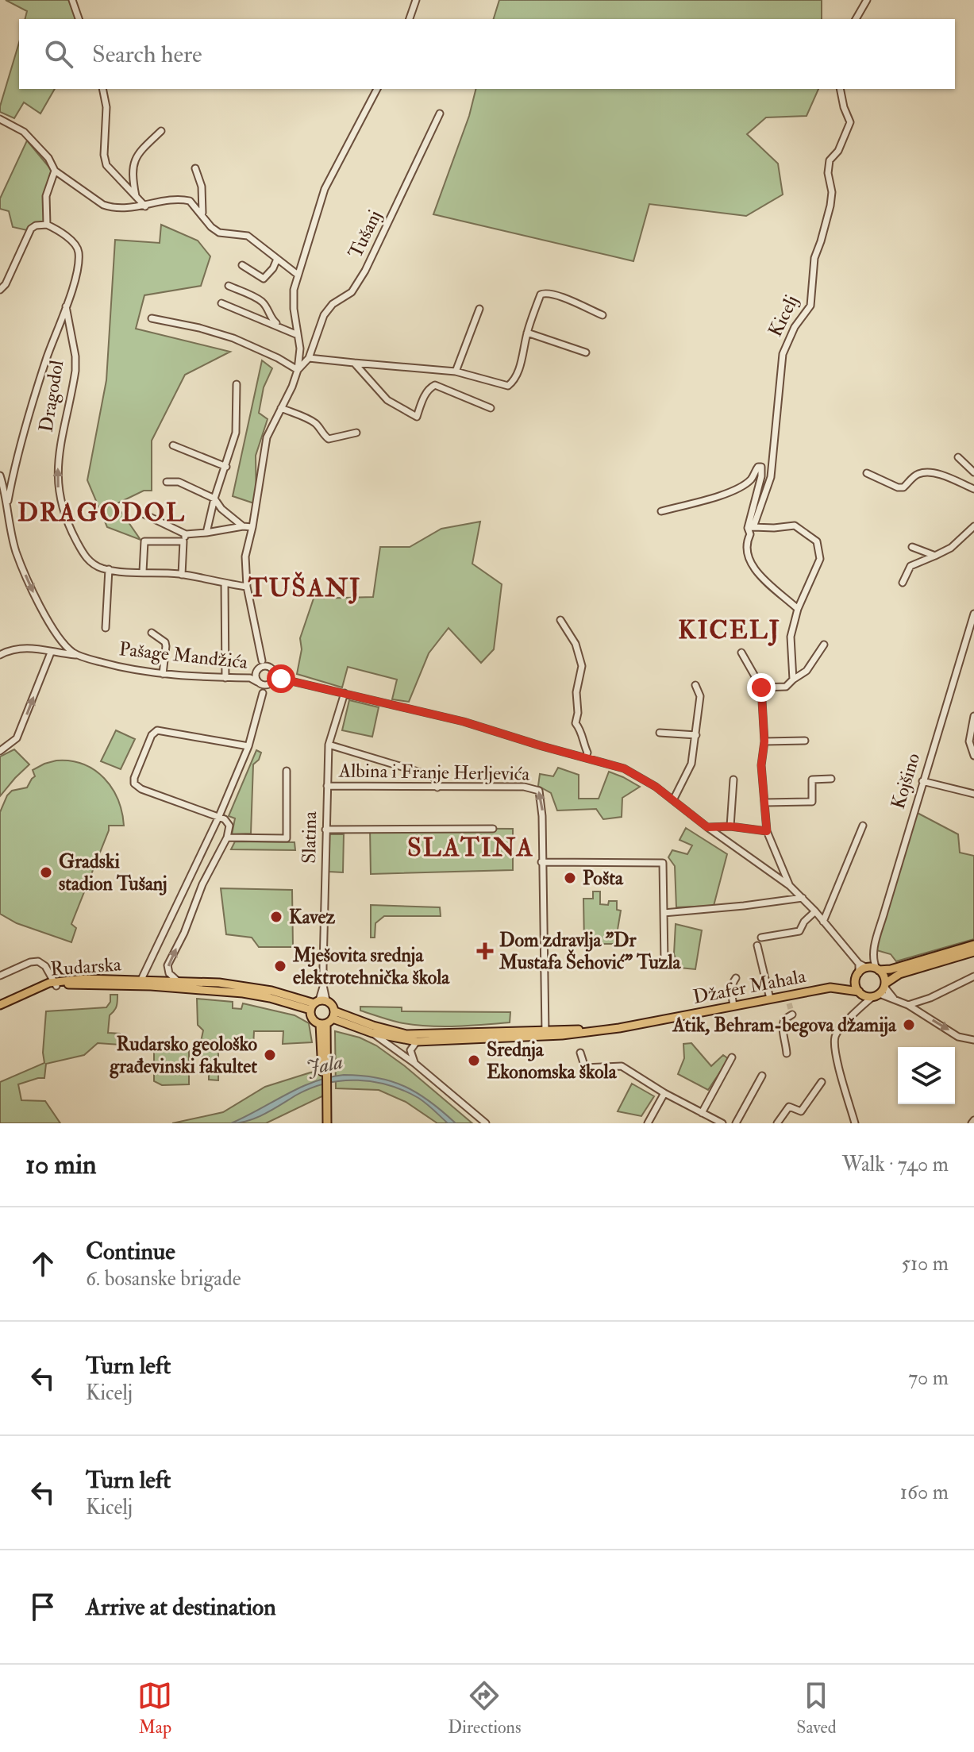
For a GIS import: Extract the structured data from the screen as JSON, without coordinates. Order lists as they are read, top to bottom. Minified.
{"streets":{"main road":["Rudarska","Džafer Mahala"],"street":["Tušanj","Kicelj","Dragodol","Pašage Mandžića","Albina i Franje Herljevića","Kojšino","Slatina"]},"crossings":[["Albina i Franje Herljevića","Slatina"],["Albina i Franje Herljevića","Džafer Mahala"]],"one_way":["Dragodol"],"districts":["DRAGODOL","TUŠANJ","KICELJ","SLATINA"],"water":["Jala"],"places":{"other":["Gradski stadion Tušanj","Pošta","Kavez","Mješovita srednja elektrotehnička škola","Atik, Behram-begova džamija","Rudarsko geološko građevinski fakultet","Srednja Ekonomska škola"],"health":["Dom zdravlja \"Dr Mustafa Šehović\" Tuzla"]},"page":{"search":"Search here","heading":["10 min","Walk · 740 m"],"list":[["Continue","6. bosanske brigade","510 m"],["Turn left","Kicelj","70 m"],["Turn left","Kicelj","160 m"],"Arrive at destination"],"nav":["Map","Directions","Saved"]}}
